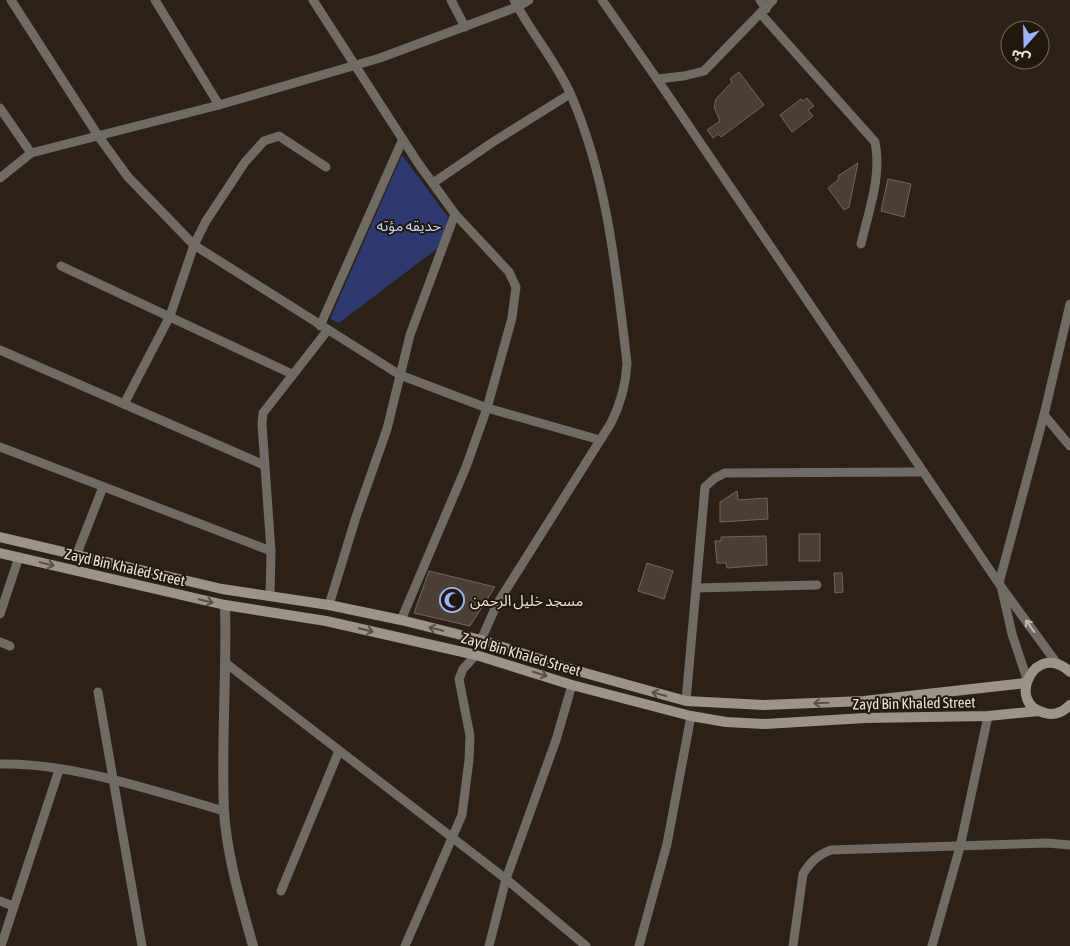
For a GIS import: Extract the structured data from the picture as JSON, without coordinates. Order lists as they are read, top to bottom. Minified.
{"streets":{"main road":["Zayd Bin Khaled Street"]},"parks":["حديقه مؤته"],"places":{"mosque":["مسجد خليل الرحمن"]},"north":"bottom"}
